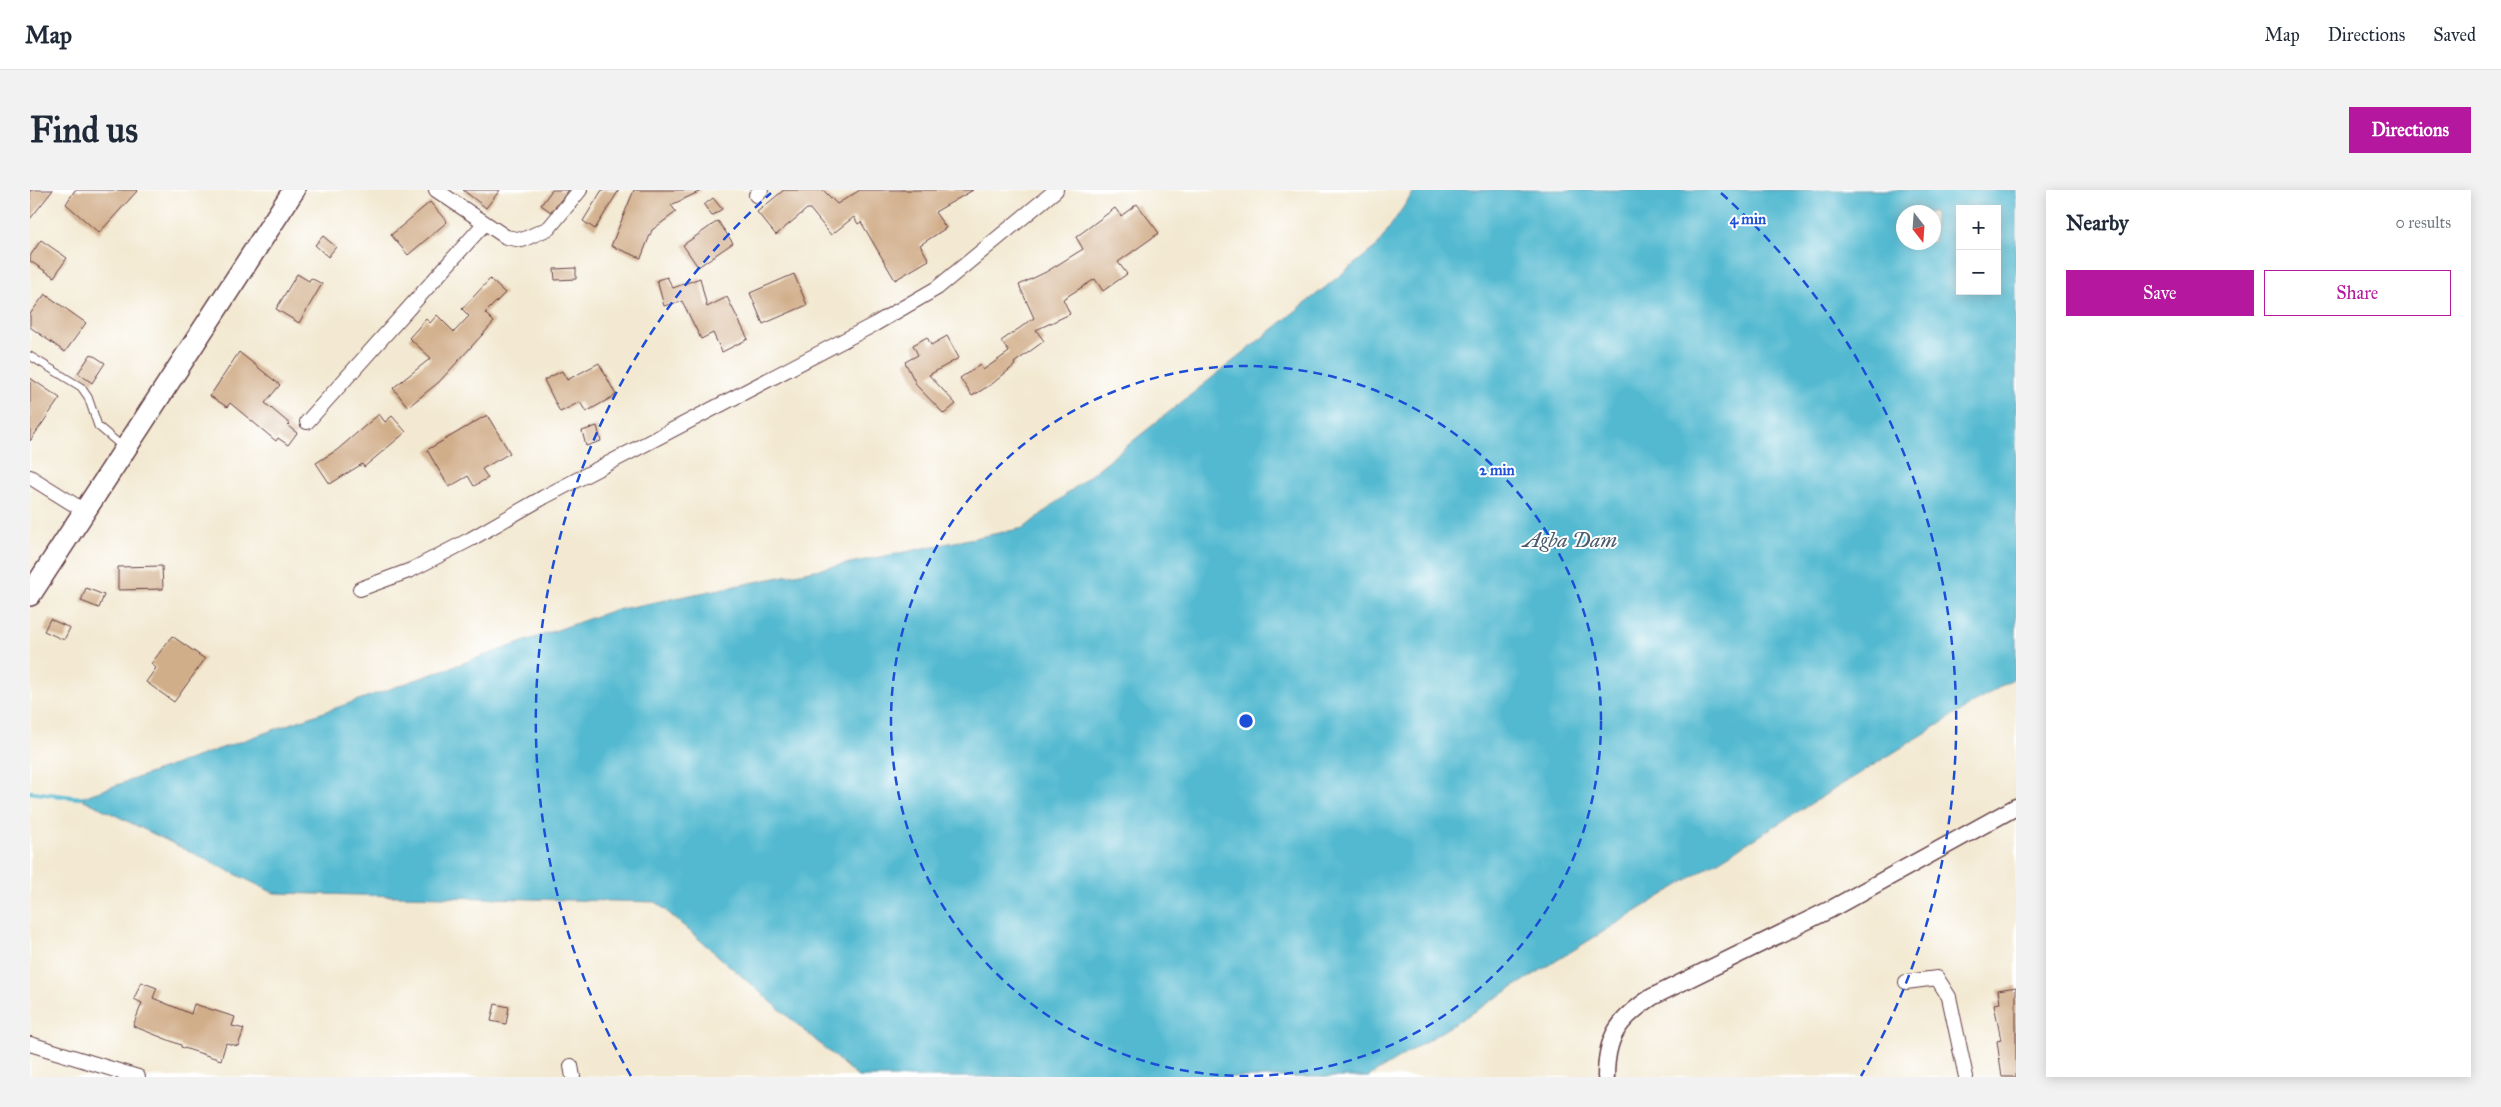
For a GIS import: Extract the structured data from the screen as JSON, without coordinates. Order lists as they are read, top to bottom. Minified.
{"water":["Agba Dam"],"north":"bottom","page":{"header":"Map","nav":["Map","Directions","Saved"],"buttons":["Directions",["Save","Share"]],"title":"Find us","heading":["Nearby","0 results"],"map_buttons":["+","−"]},"rings":["4 min","2 min"]}
